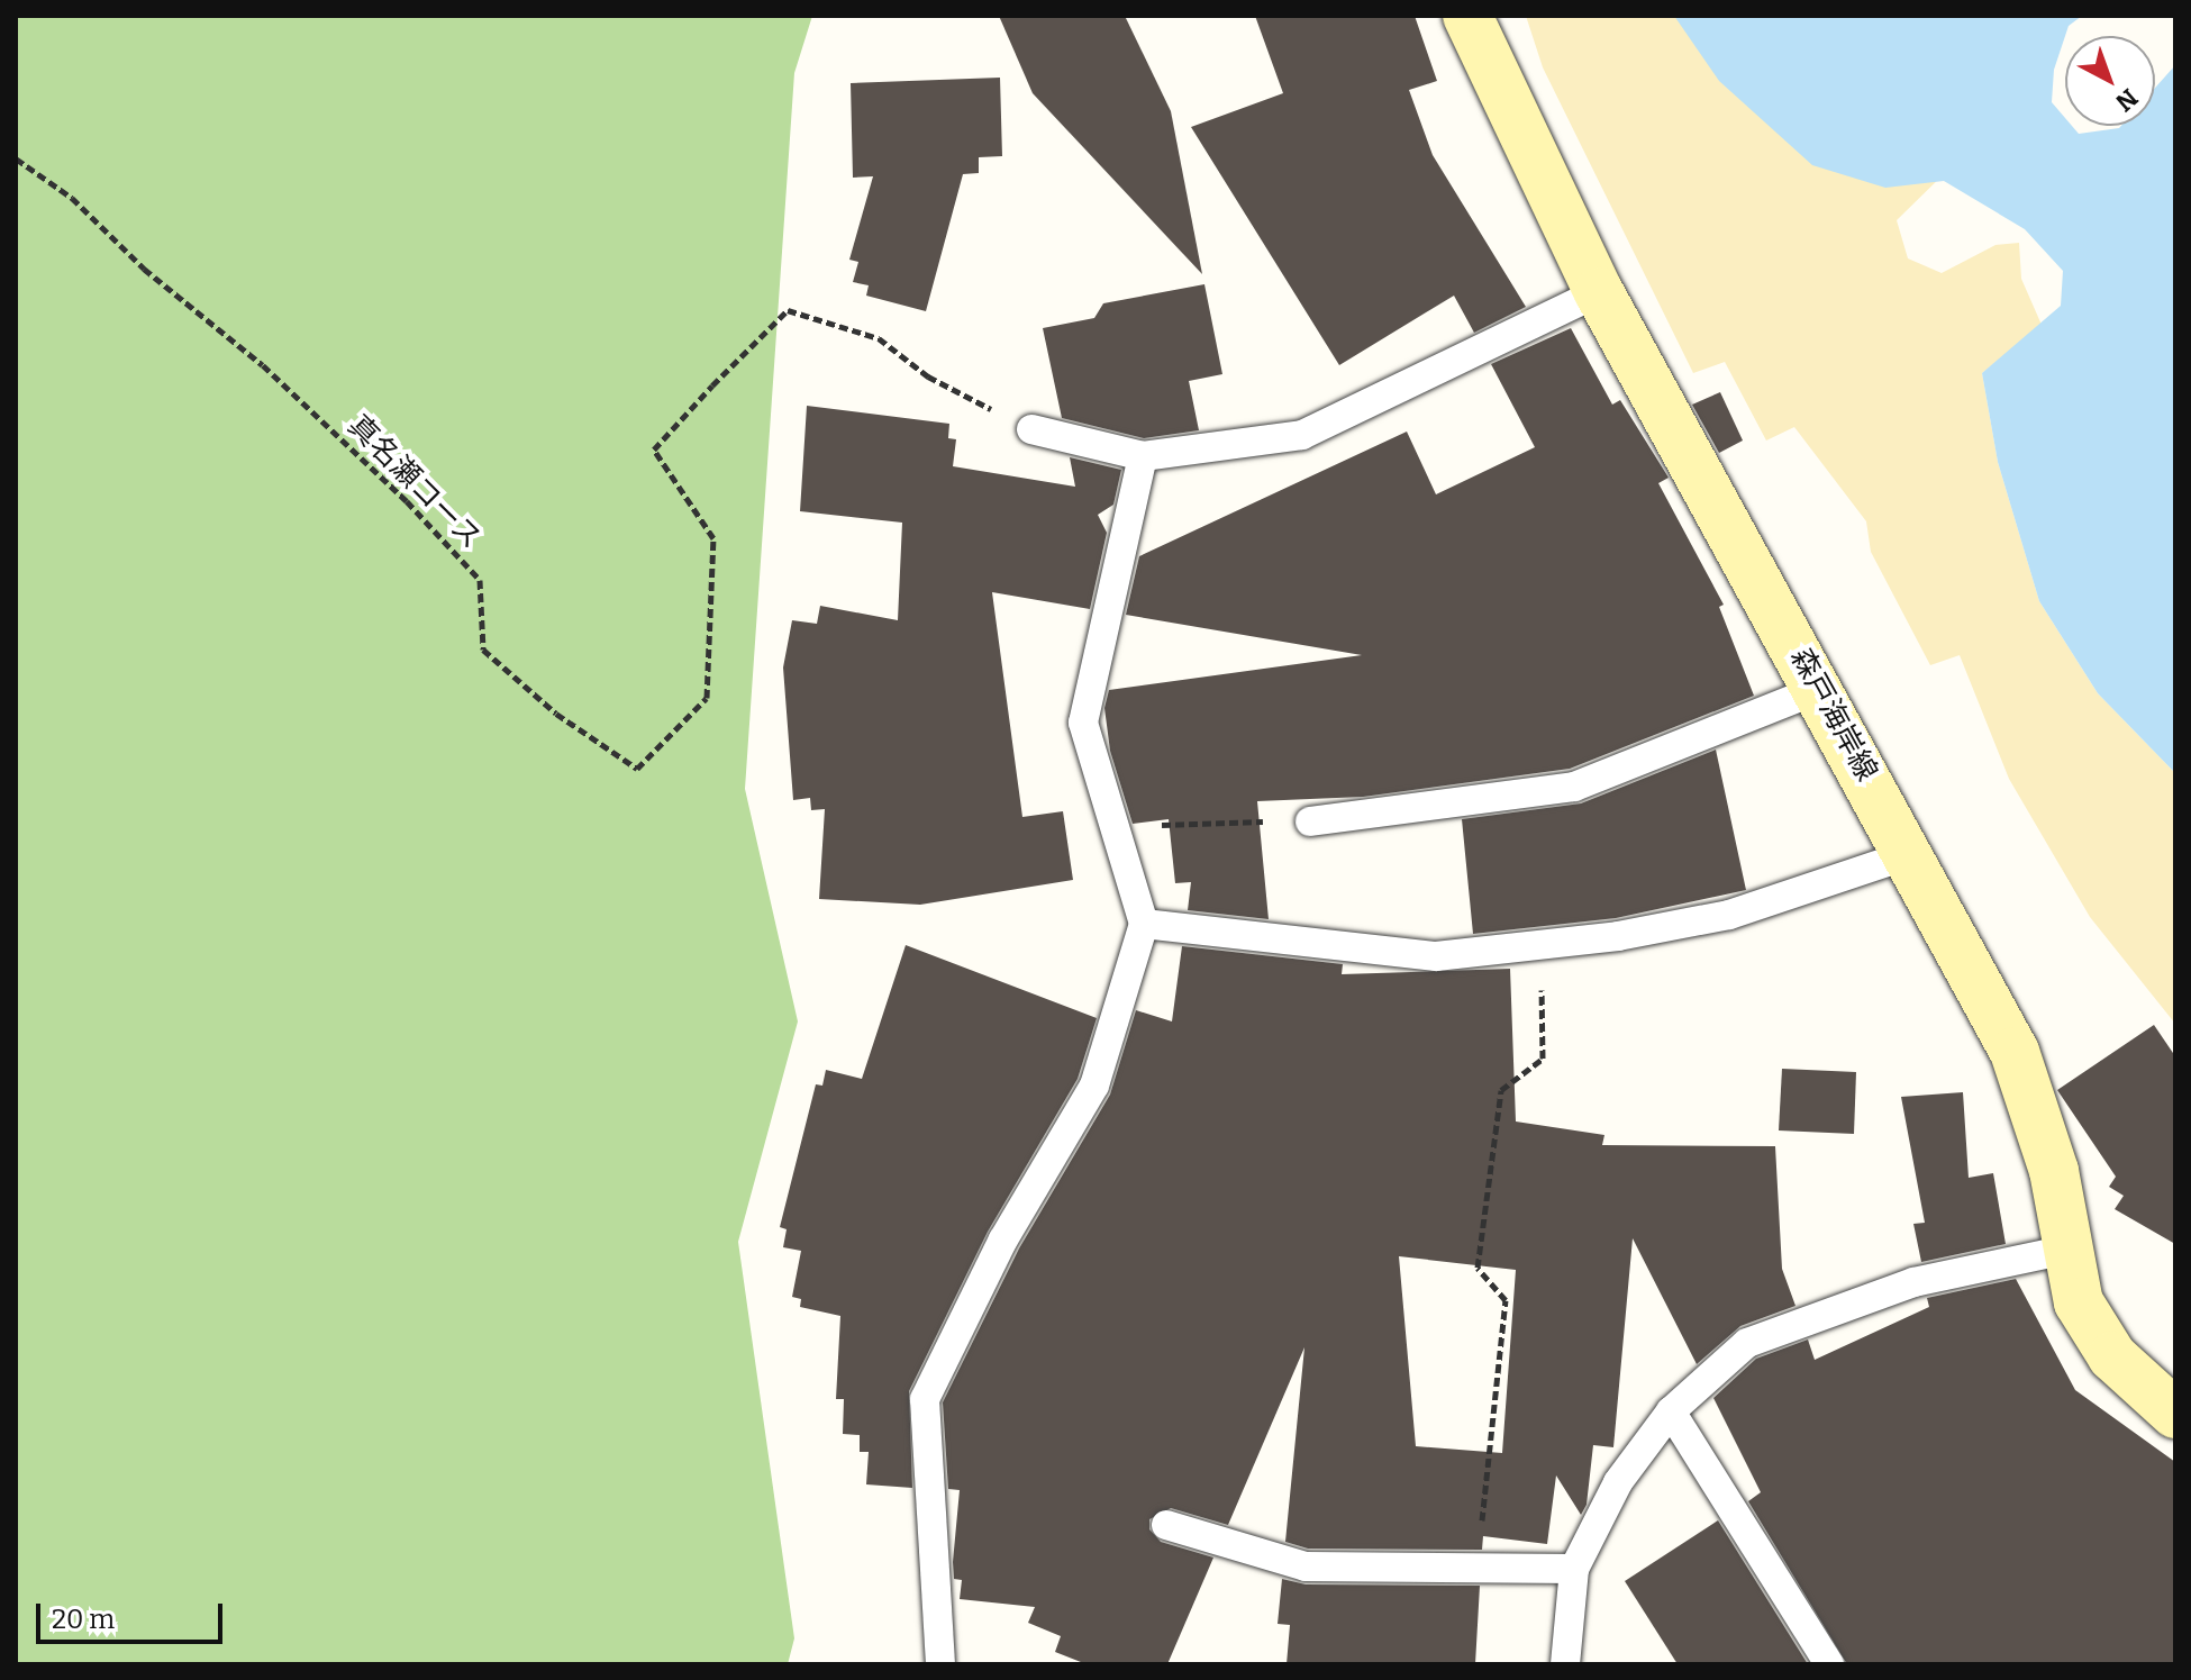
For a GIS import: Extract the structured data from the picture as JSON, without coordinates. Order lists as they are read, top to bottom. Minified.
{"streets":{"main road":["森戸海岸線"],"path":["真名瀬コース"]},"scale_bar":"20 m","north":"bottom right"}
